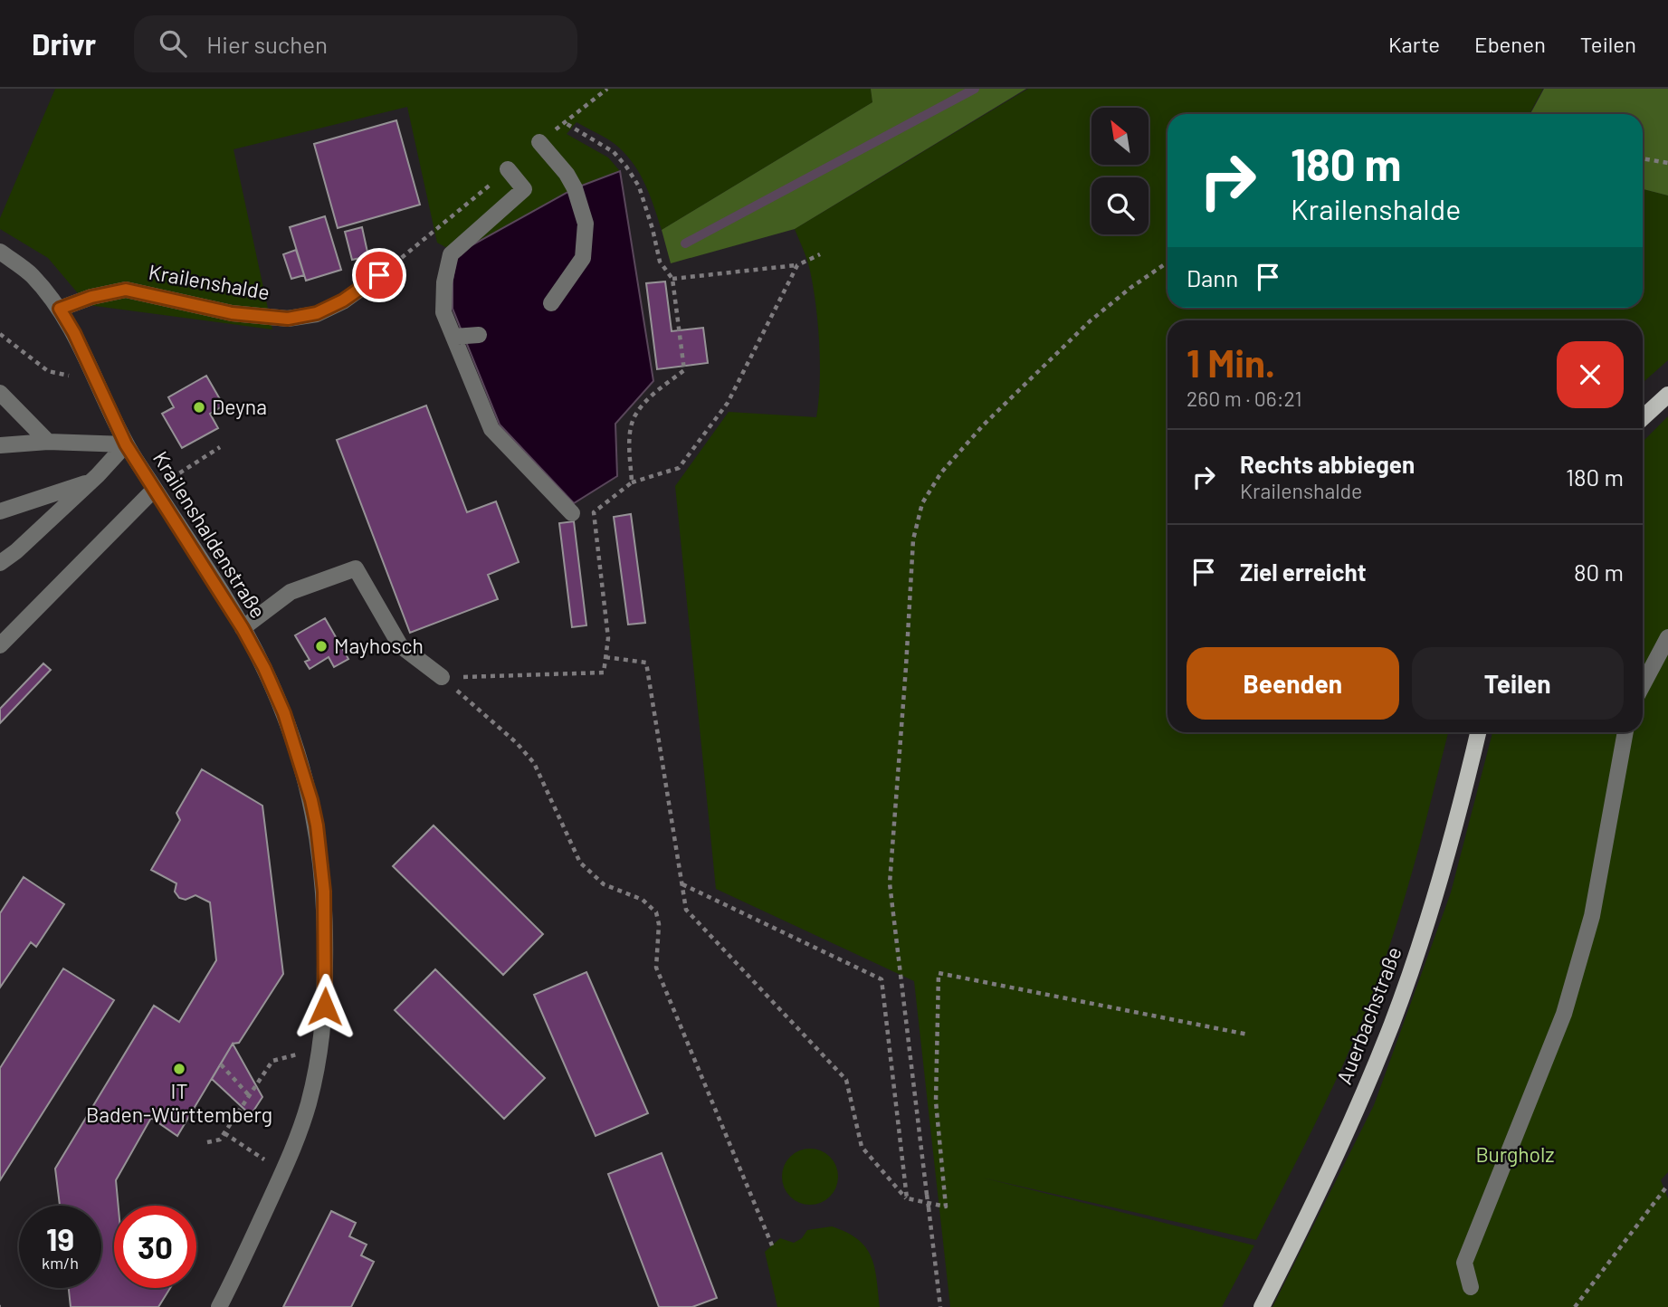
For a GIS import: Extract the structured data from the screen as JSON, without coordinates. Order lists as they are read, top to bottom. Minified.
{"streets":{"main road":["Auerbachstraße"],"street":["Krailenshalde","Krailenshaldenstraße"]},"crossings":[["Krailenshalde","Krailenshaldenstraße"]],"parks":["Burgholz"],"places":["Deyna","Mayhosch","IT Baden-Württemberg"],"north":"top left","page":{"header":"Drivr","search":"Hier suchen","nav":["Karte","Ebenen","Teilen"],"turn":["180 m","Krailenshalde"],"then":"Dann","heading":["1 Min.","260 m · 06:21"],"list":[{"name":"Rechts abbiegen","note":"Krailenshalde","value":"180 m"},{"name":"Ziel erreicht","value":"80 m"}],"buttons":["Beenden","Teilen"],"speed":"19 km/h","limit":"30"}}
